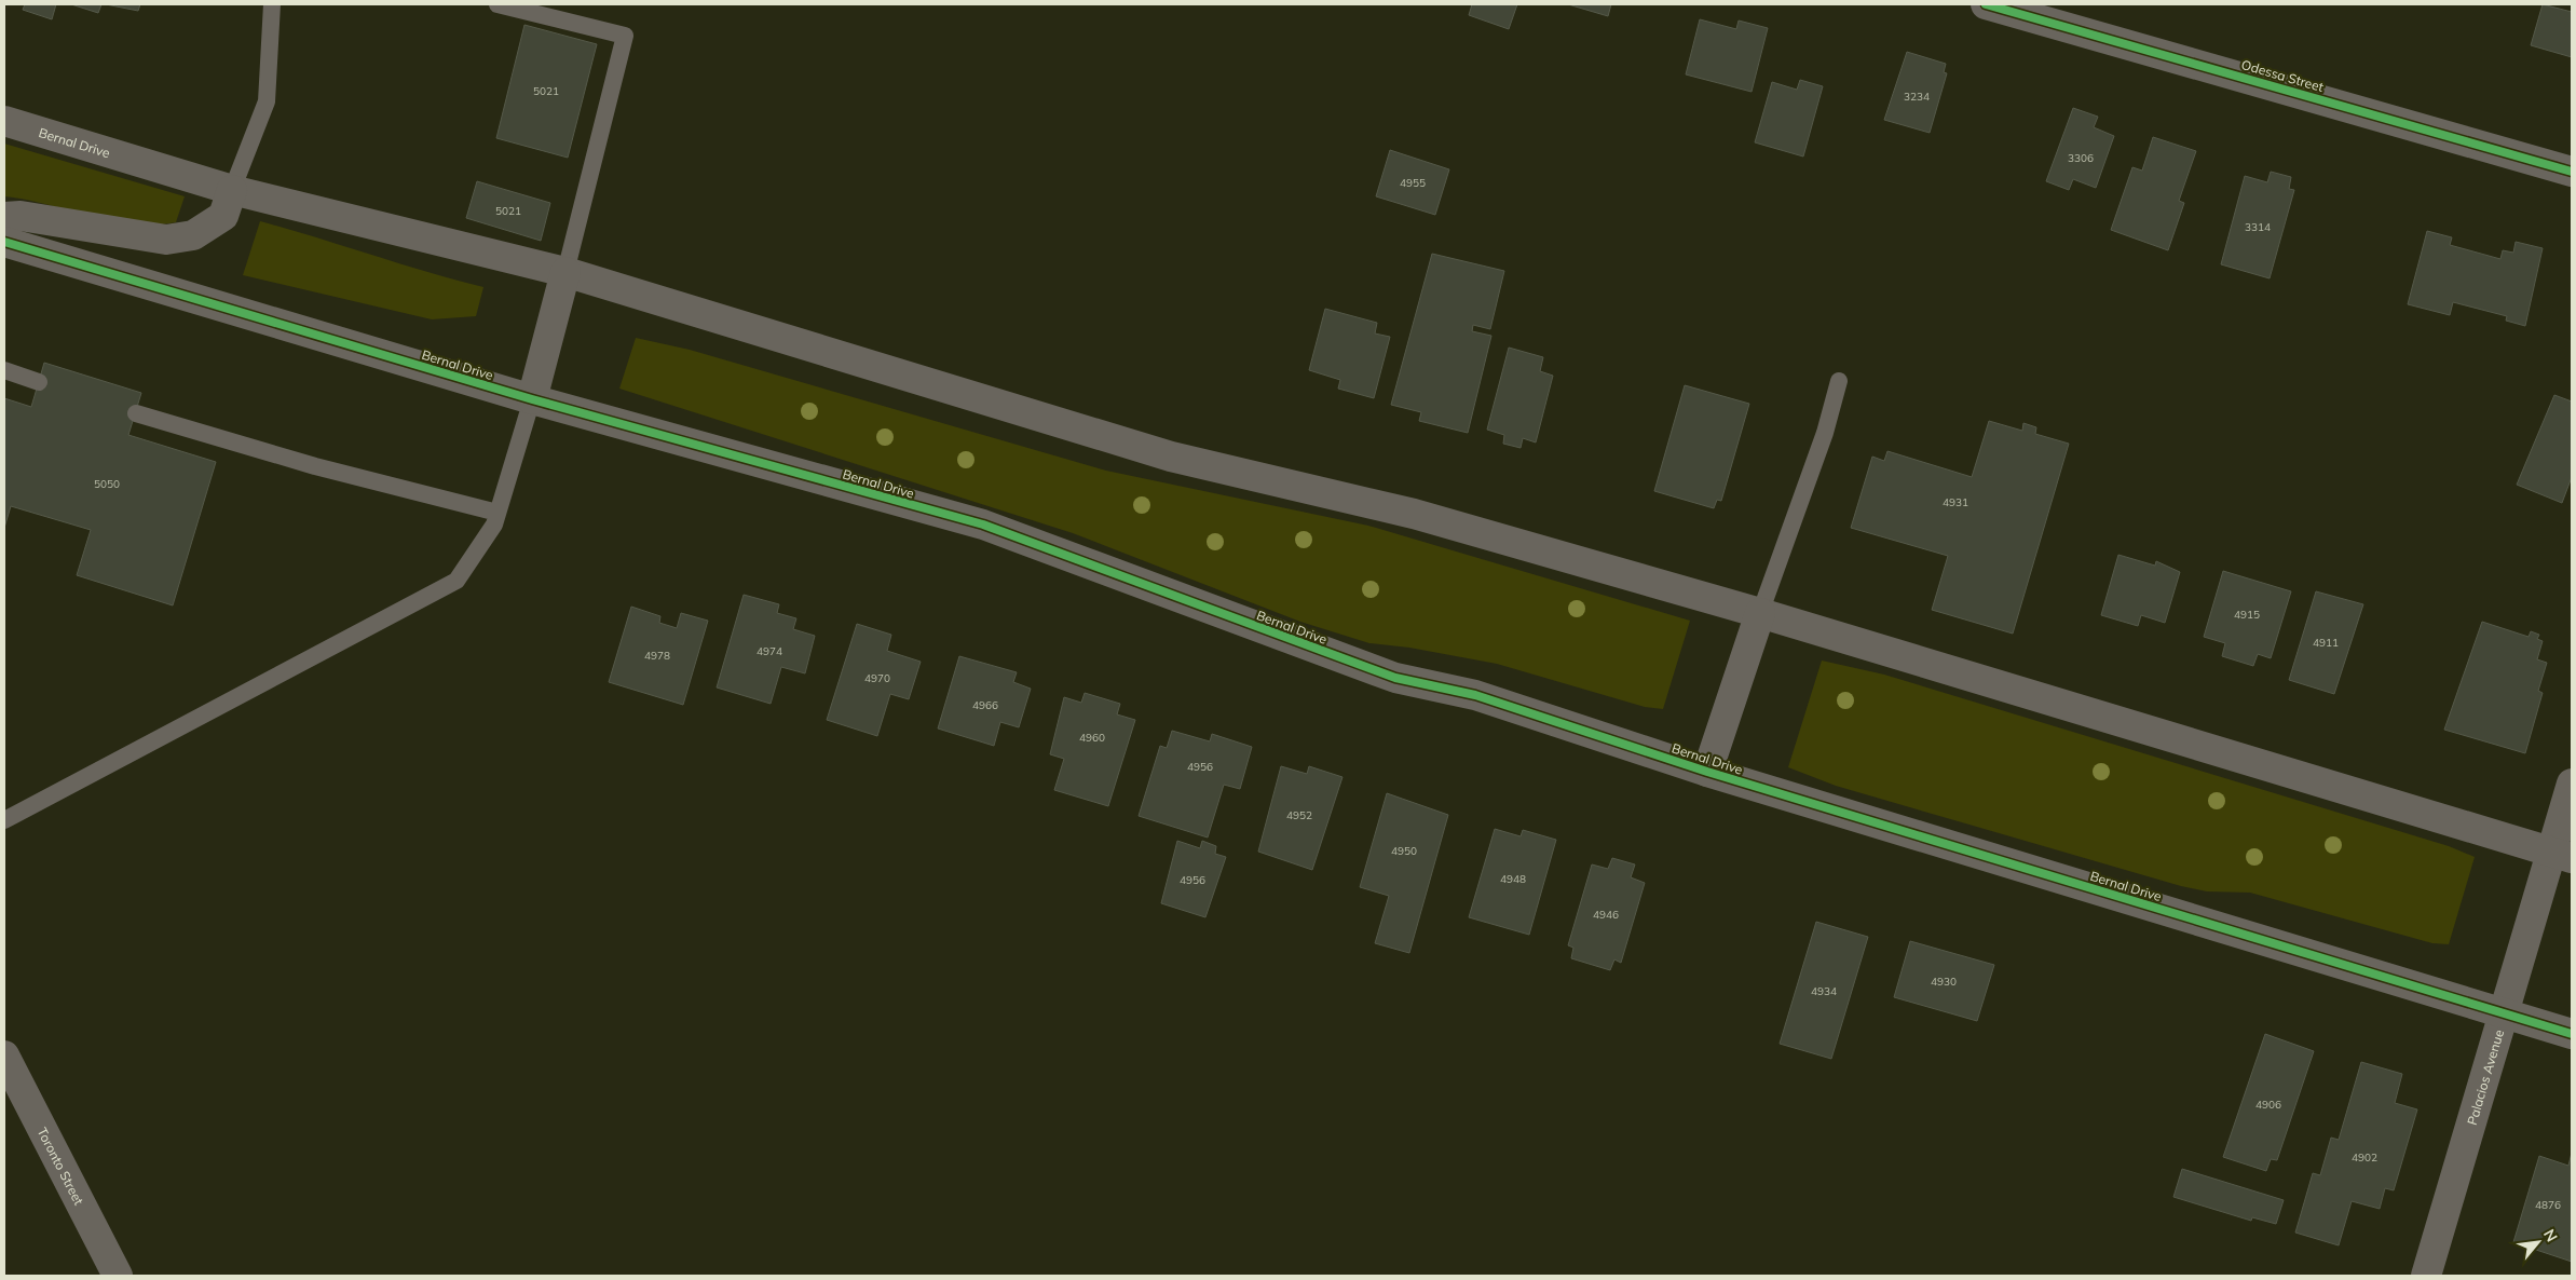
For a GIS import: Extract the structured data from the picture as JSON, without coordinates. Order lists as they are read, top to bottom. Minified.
{"streets":{"street":["Odessa Street","Bernal Drive","Palacios Avenue","Toronto Street"]},"crossings":[["Bernal Drive","Palacios Avenue"]],"house_numbers":["5021","3234","3306","4955","5021","3314","5050","4931","4915","4911","4974","4978","4970","4966","4960","4956","4952","4950","4948","4956","4946","4930","4934","4906","4902","4876"],"north":"top right"}
